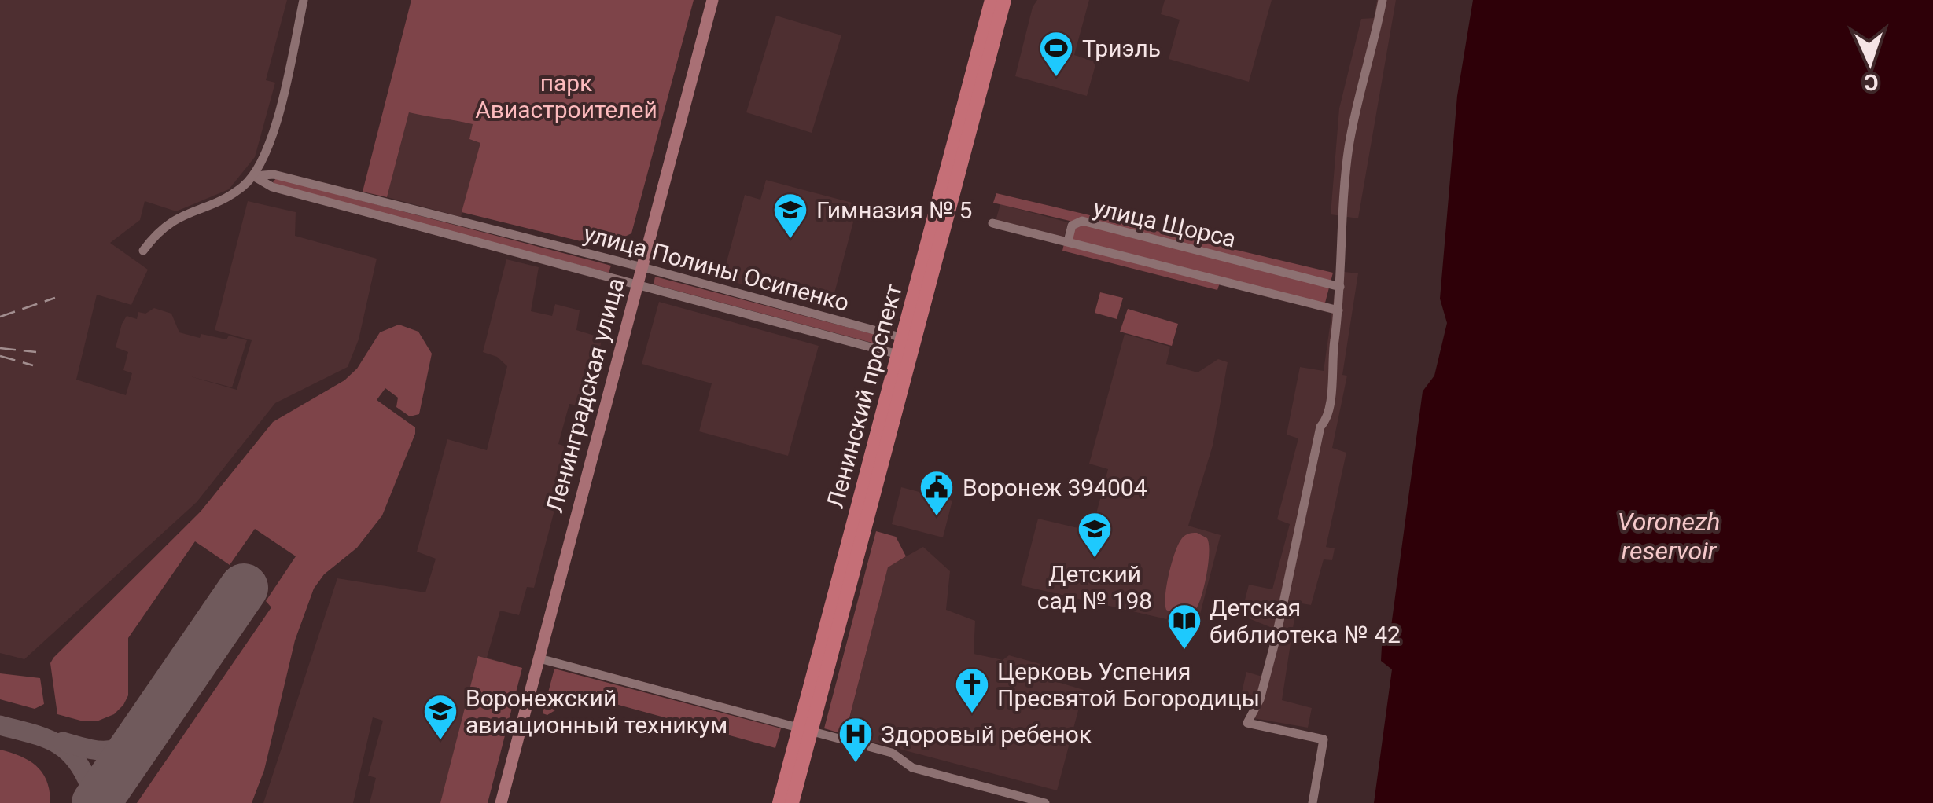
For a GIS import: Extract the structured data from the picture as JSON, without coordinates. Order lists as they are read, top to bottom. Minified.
{"streets":{"main road":["Ленинградская улица","Ленинский проспект"],"street":["улица Щорса","улица Полины Осипенко"]},"crossings":[["улица Полины Осипенко","Ленинградская улица"],["улица Полины Осипенко","Ленинский проспект"]],"water":["Voronezh reservoir"],"parks":["парк Авиастроителей"],"places":{"sports":["Триэль"],"school or university":["Гимназия № 5","Детский сад № 198","Воронежский авиационный техникум"],"public building":["Воронеж 394004"],"library":["Детская библиотека № 42"],"church":["Церковь Успения Пресвятой Богородицы"],"hospital":["Здоровый ребенок"]},"north":"bottom"}
